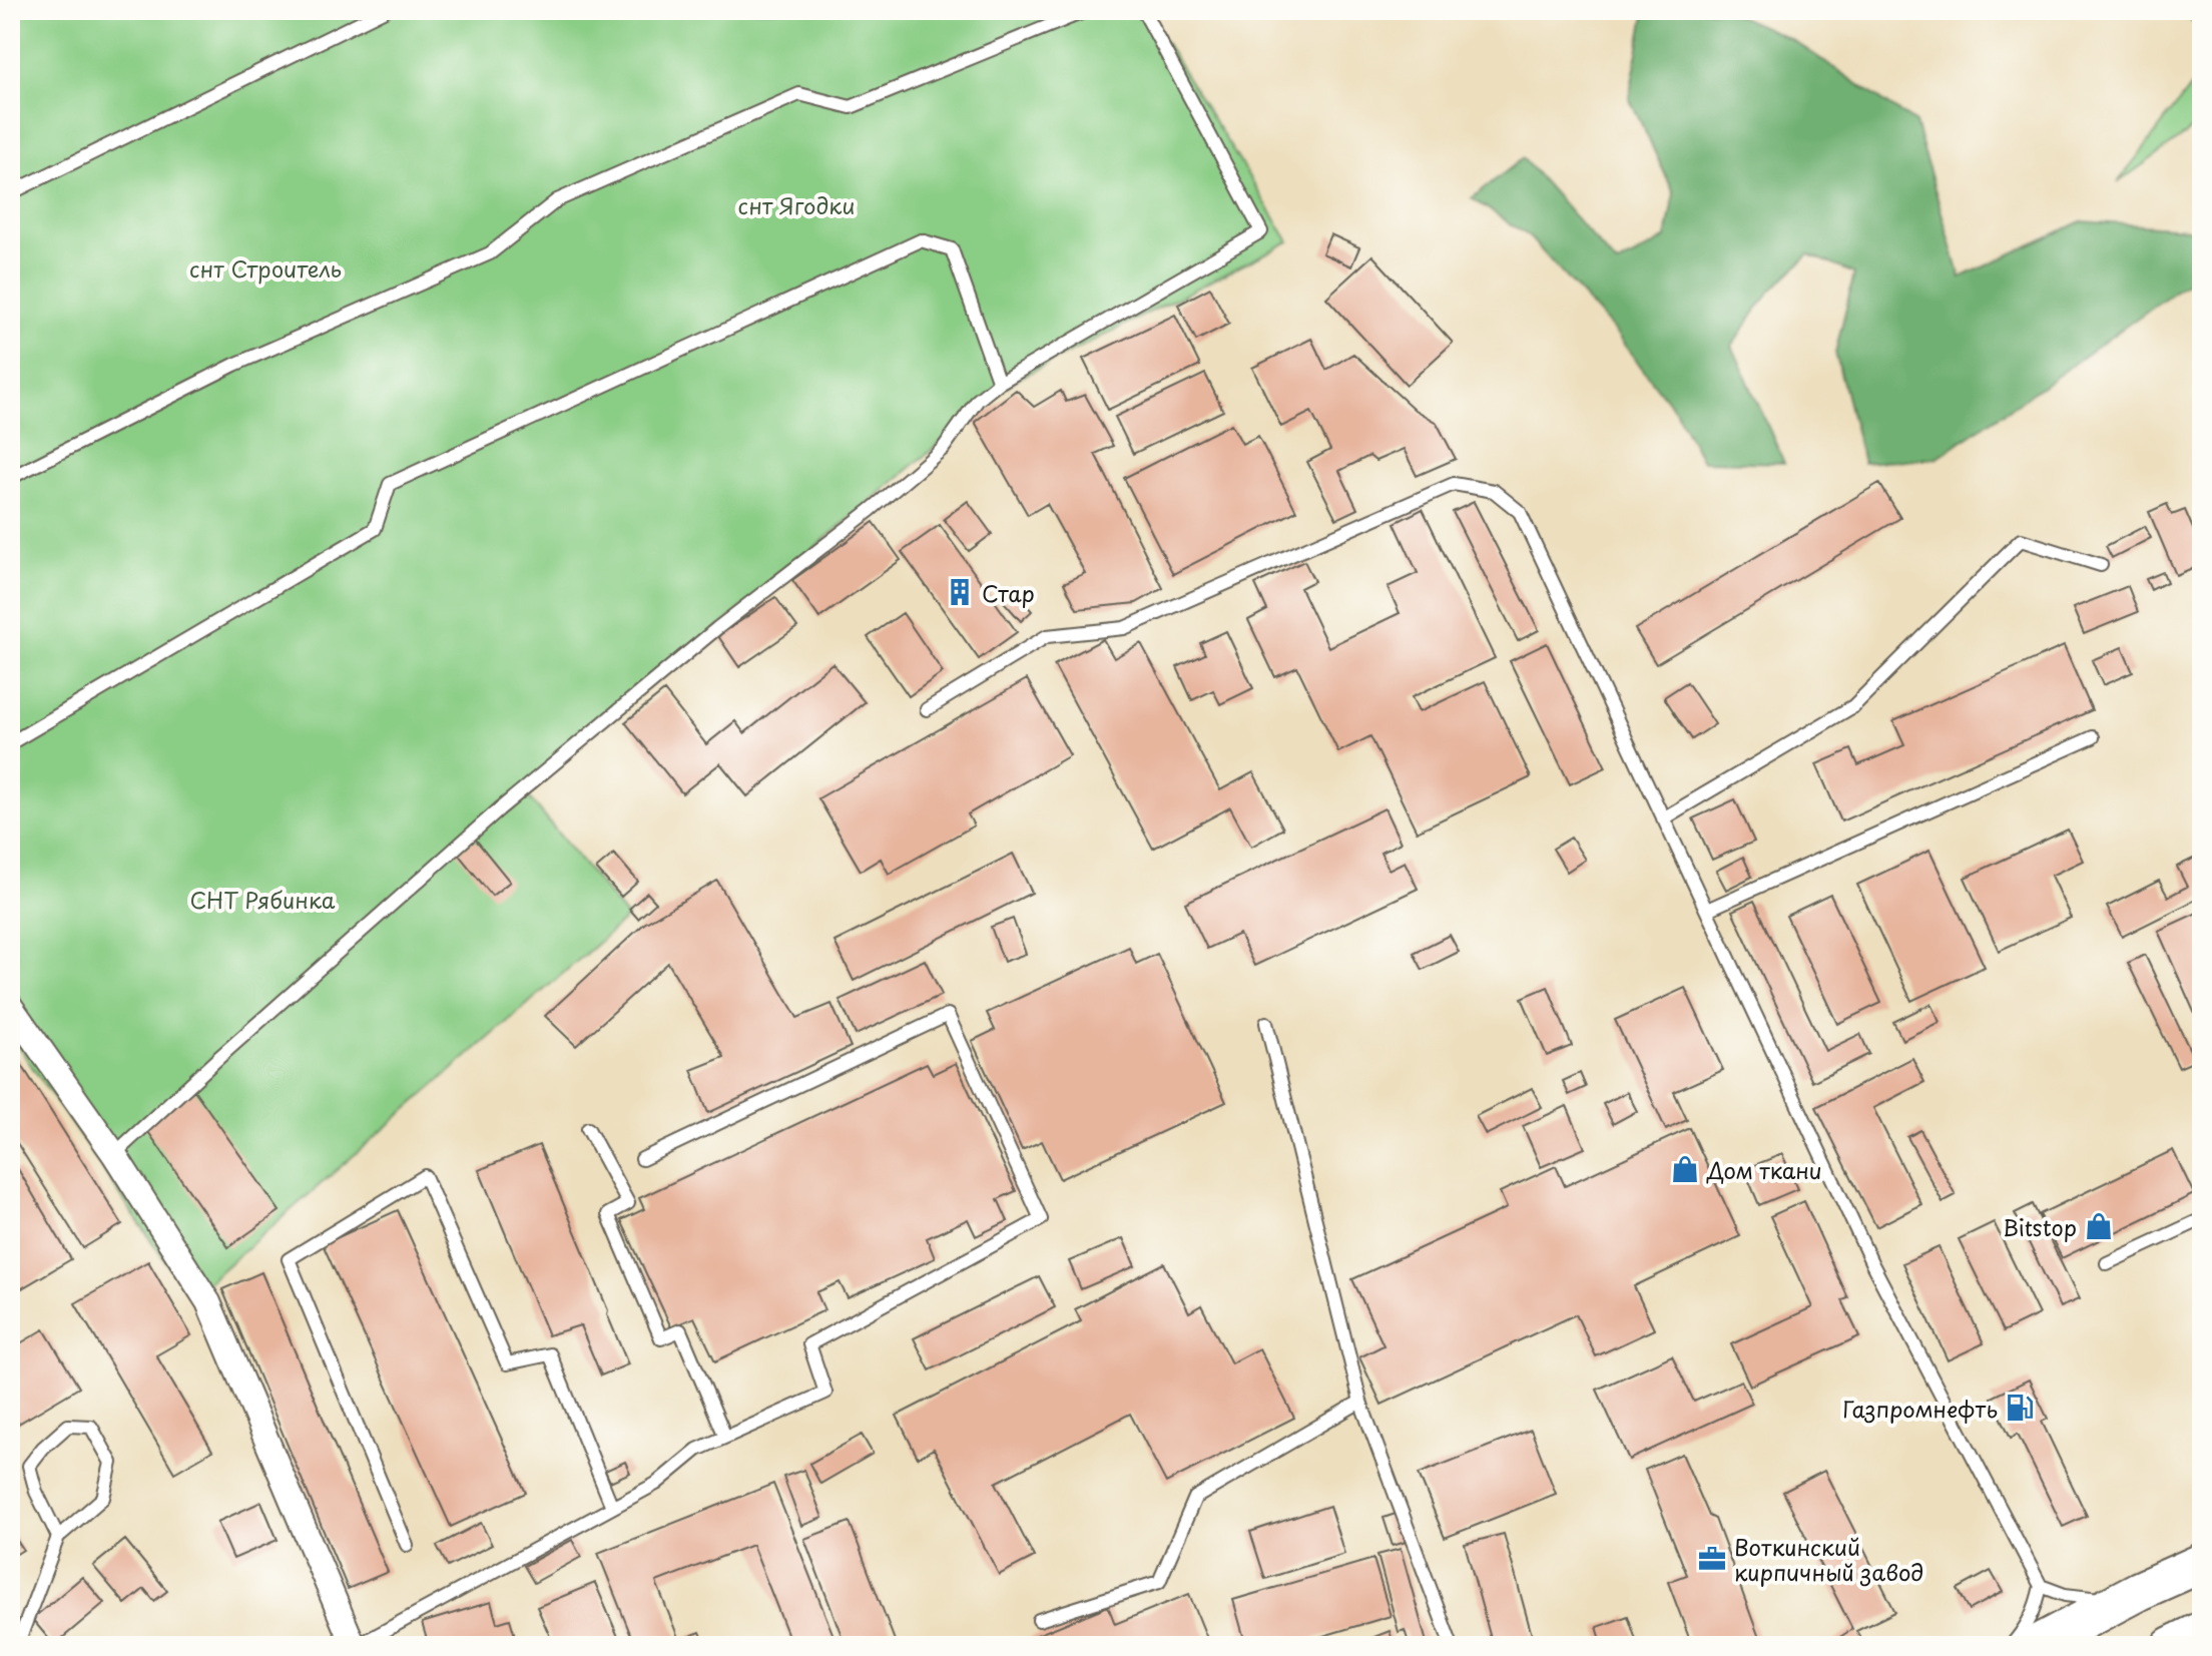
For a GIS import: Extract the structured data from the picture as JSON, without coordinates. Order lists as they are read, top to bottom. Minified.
{"parks":["снт Ягодки","снт Строитель","СНТ Рябинка"],"places":{"building":["Стар"],"shop":["Дом ткани","Bitstop"],"fuel station":["Газпромнефть"],"office":["Воткинский кирпичный завод"]}}
